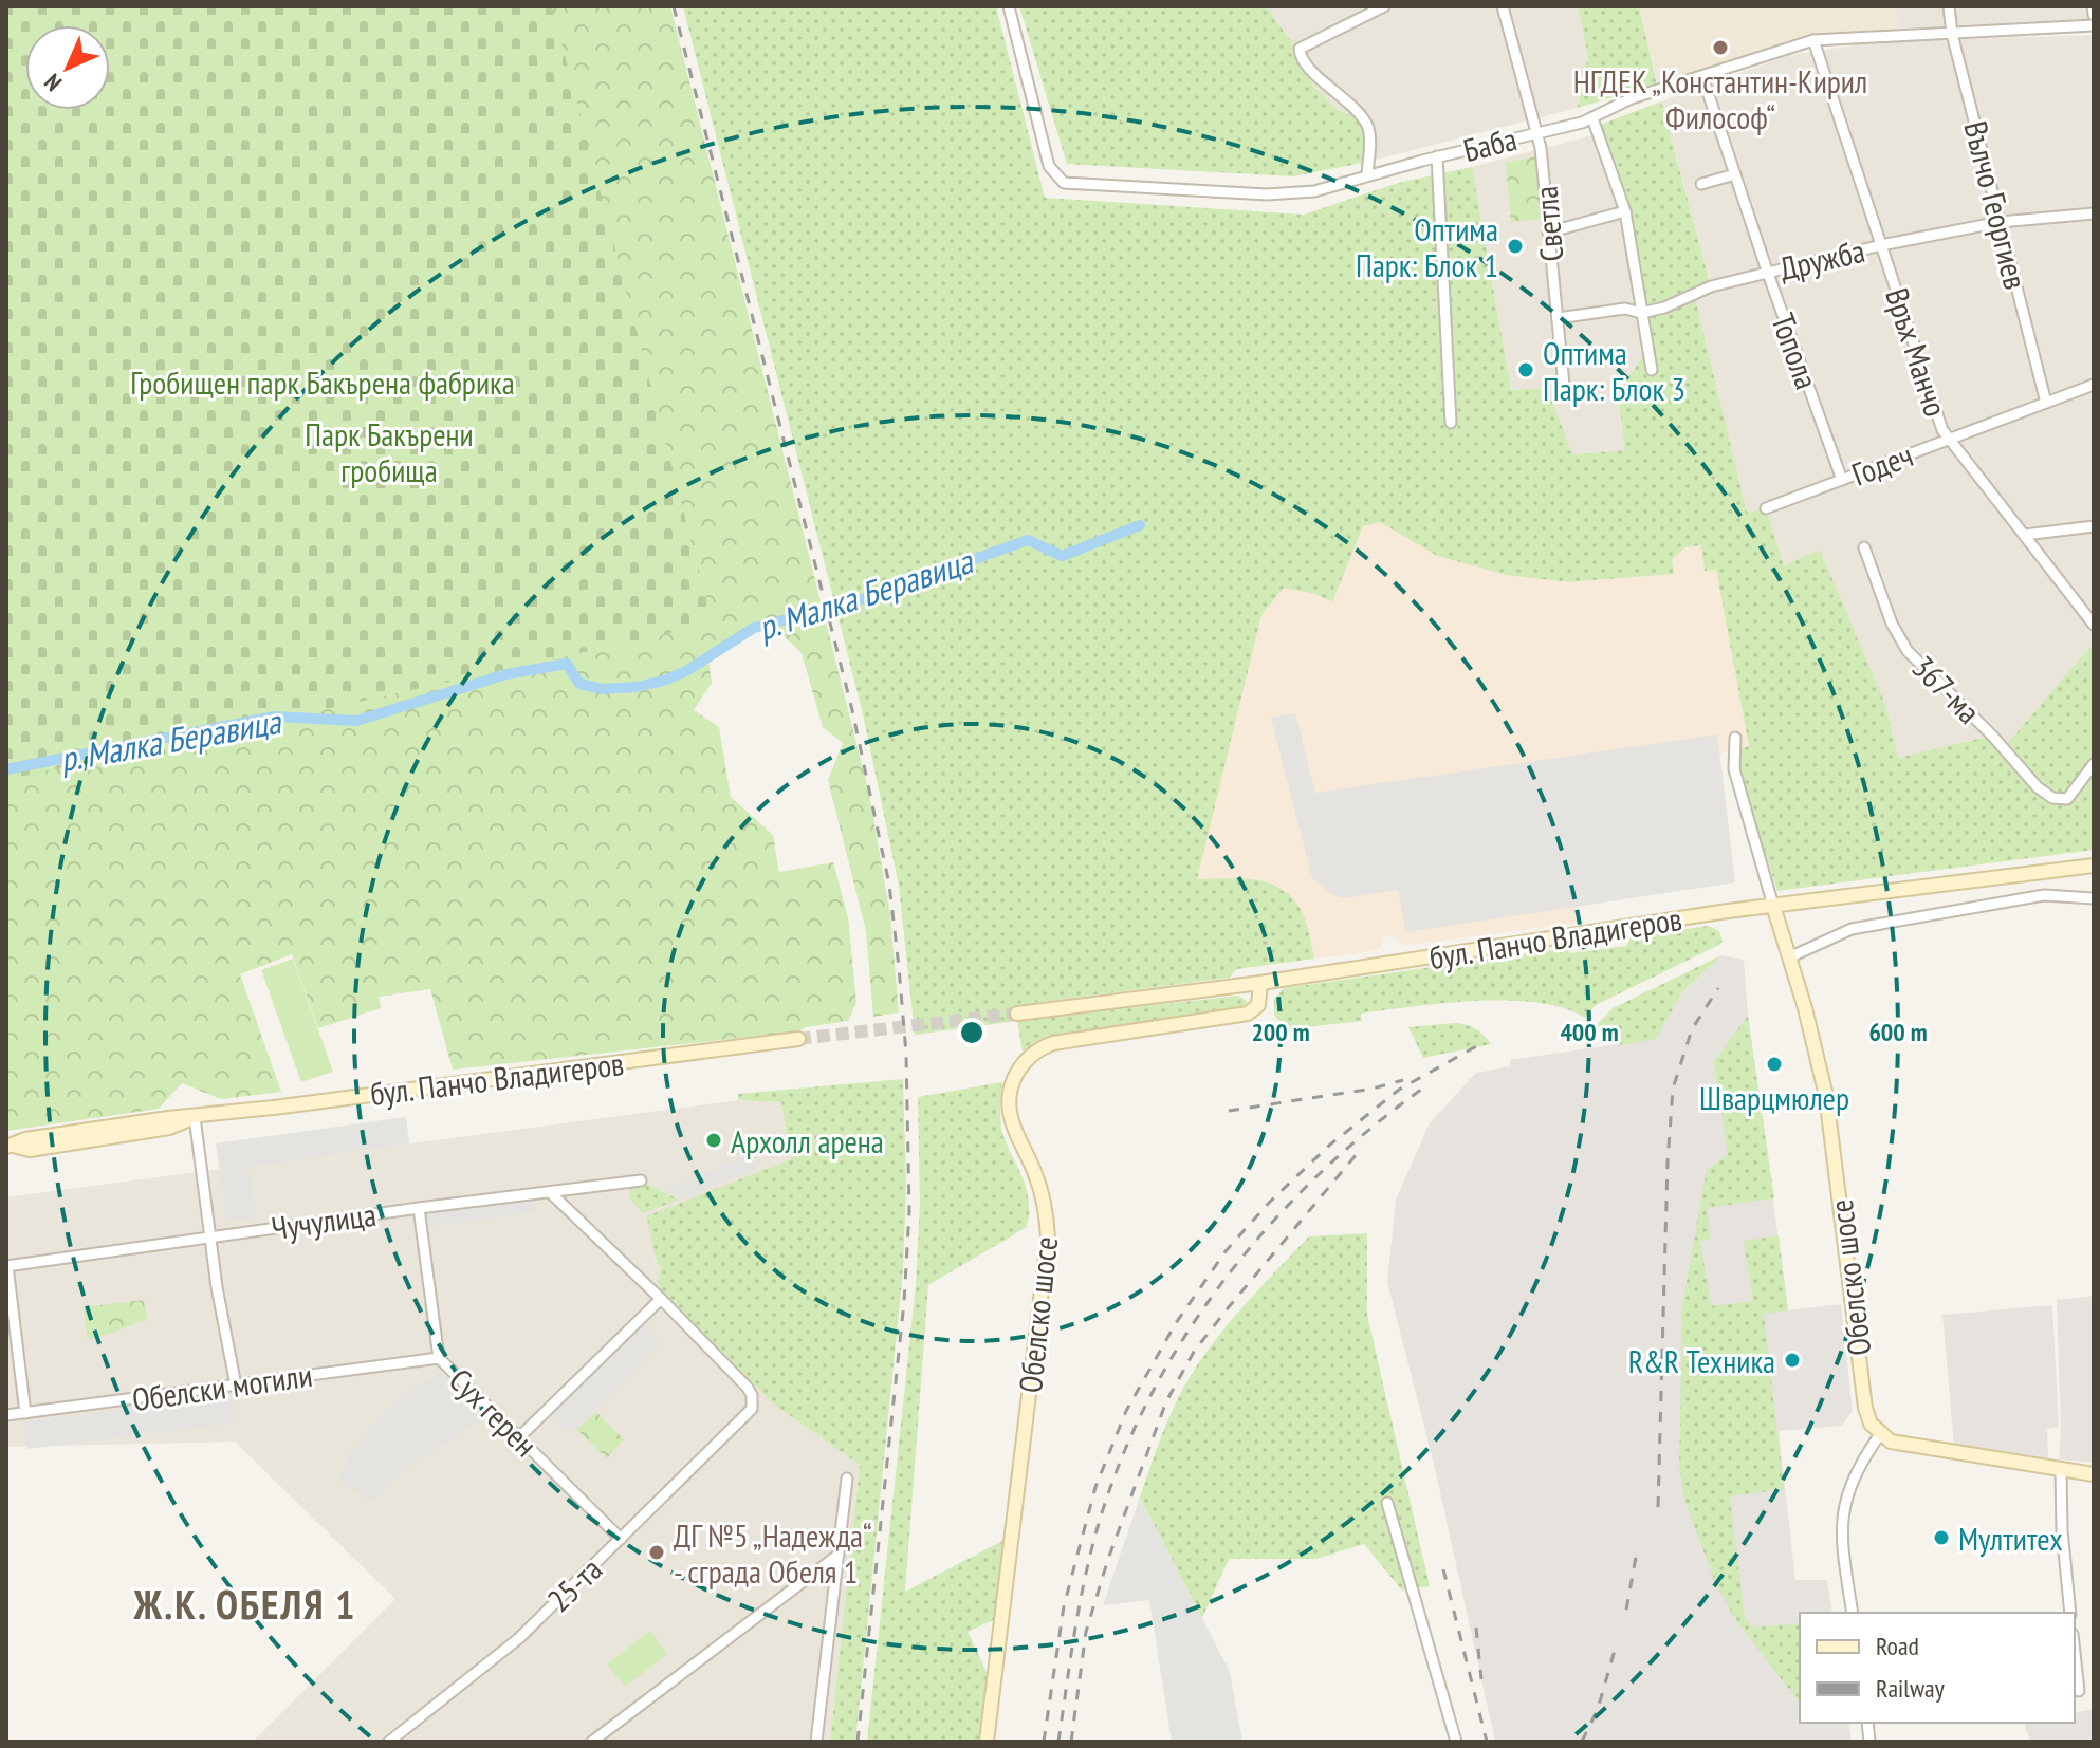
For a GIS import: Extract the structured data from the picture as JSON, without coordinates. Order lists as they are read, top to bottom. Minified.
{"streets":{"street":["Баба","Вълчо Георгиев","Светла","Дружба","Топола","Връх Манчо","Годеч","367-ма","бул. Панчо Владигеров","Чучулица","Обелско шосе","Обелски могили","Сух герен","25-та"]},"crossings":[["Баба","Вълчо Георгиев"],["Баба","Светла"],["Баба","Топола"],["Баба","Връх Манчо"],["Вълчо Георгиев","Дружба"],["Вълчо Георгиев","Годеч"],["Светла","Дружба"],["Дружба","Топола"],["Дружба","Връх Манчо"],["Топола","Годеч"],["Връх Манчо","Годеч"],["бул. Панчо Владигеров","Обелско шосе"],["Чучулица","Сух герен"],["Обелски могили","Сух герен"],["Сух герен","25-та"]],"districts":["Ж.К. ОБЕЛЯ 1"],"water":["р. Малка Беравица"],"parks":["Гробищен парк Бакърена фабрика","Парк Бакърени гробища"],"places":["НГДЕК „Константин-Кирил Философ“","Оптима Парк: Блок 1","Оптима Парк: Блок 3","Шварцмюлер","Архолл арена","R&R Техника","Мултитех","ДГ №5 „Надежда“ - сграда Обеля 1"],"legend":["Road","Railway"],"north":"bottom left","rings":["200 m","400 m","600 m"]}
